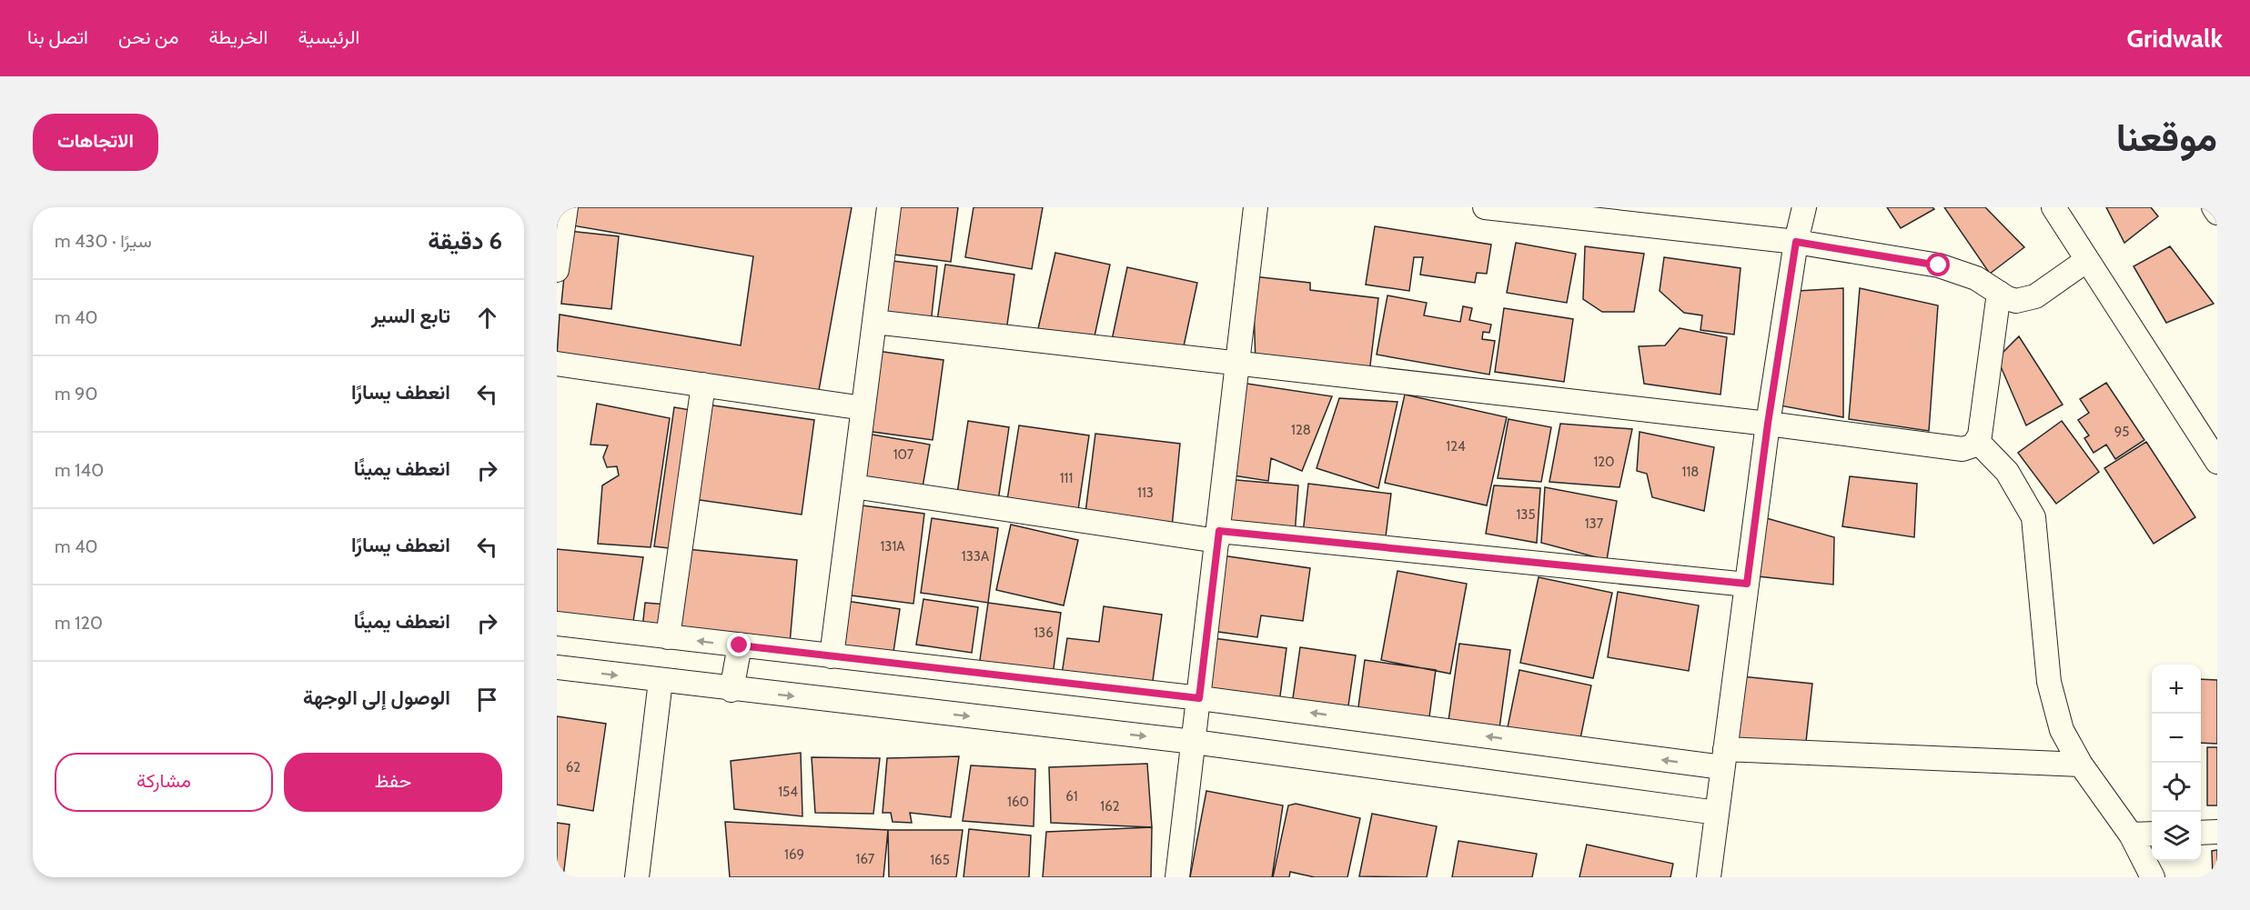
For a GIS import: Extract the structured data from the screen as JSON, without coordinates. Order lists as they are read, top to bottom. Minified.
{"house_numbers":["128","95","124","107","120","118","111","113","135","137","131A","133A","136","62","154","61","160","162","169","167","165"],"page":{"header":"Gridwalk","nav":["الرئيسية","الخريطة","من نحن","اتصل بنا"],"title":"موقعنا","buttons":["الاتجاهات",["حفظ","مشاركة"]],"heading":["6 دقيقة","سيرًا · 430 m"],"list":[["تابع السير","40 m"],["انعطف يسارًا","90 m"],["انعطف يمينًا","140 m"],["انعطف يسارًا","40 m"],["انعطف يمينًا","120 m"],"الوصول إلى الوجهة"],"map_buttons":["+","−"]}}
